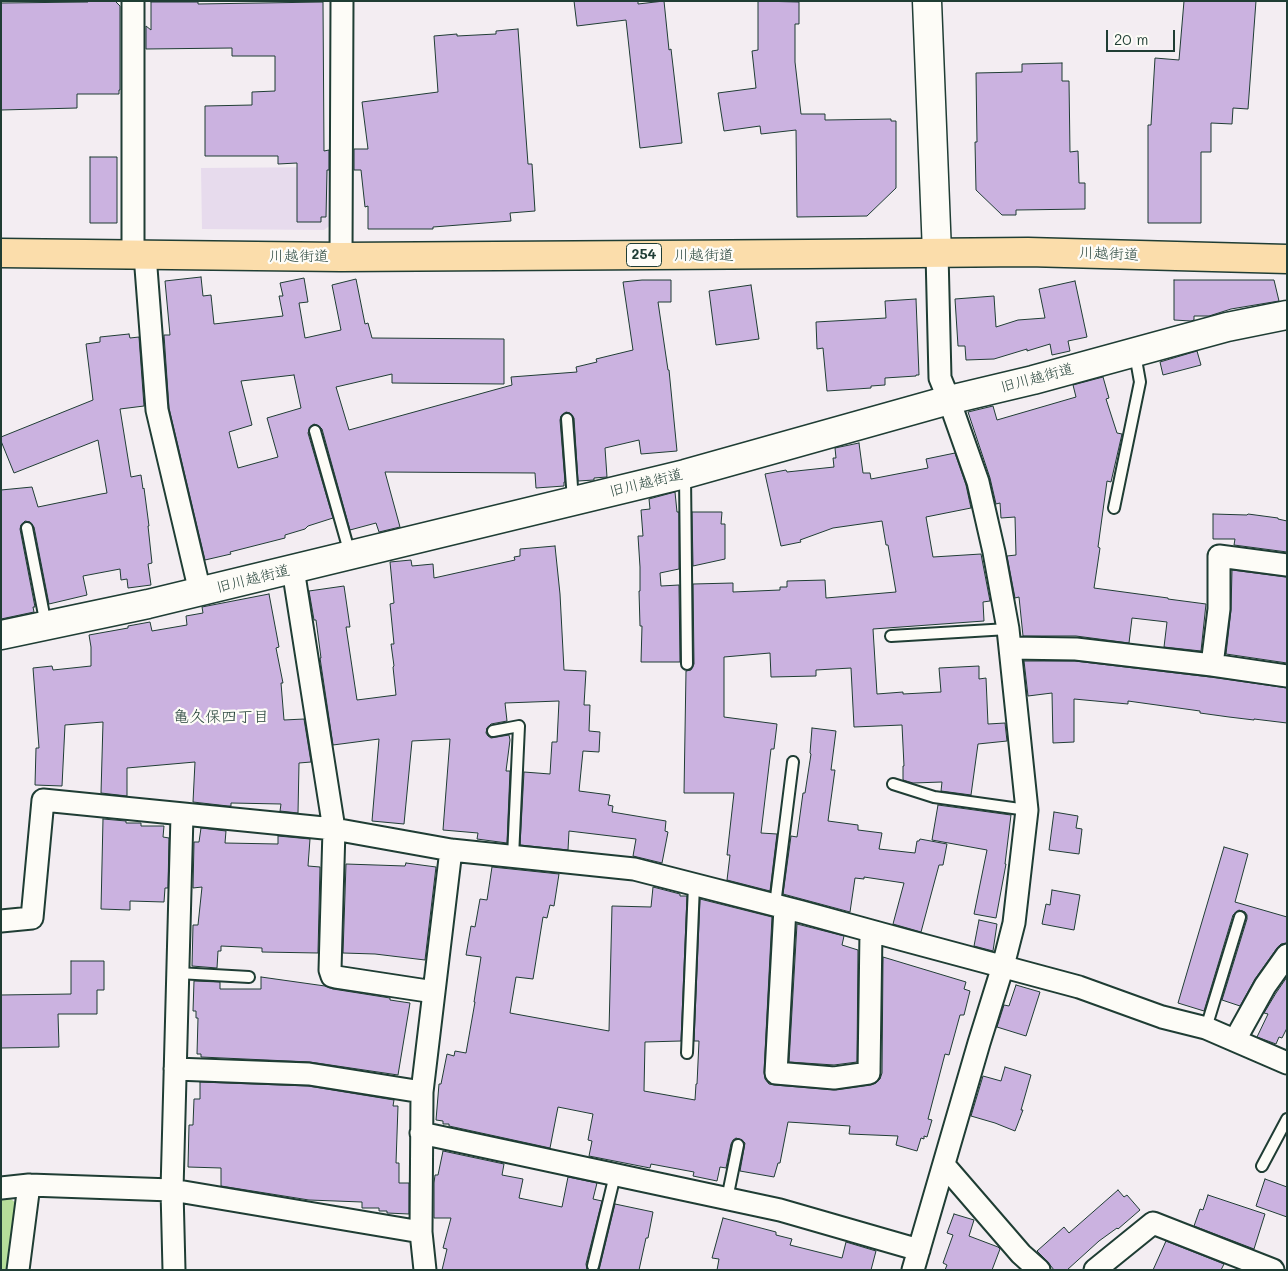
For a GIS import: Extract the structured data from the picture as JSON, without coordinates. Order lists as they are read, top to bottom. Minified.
{"streets":{"highway":["川越街道","254"],"street":["旧川越街道"]},"districts":["亀久保四丁目"],"scale_bar":"20 m"}
